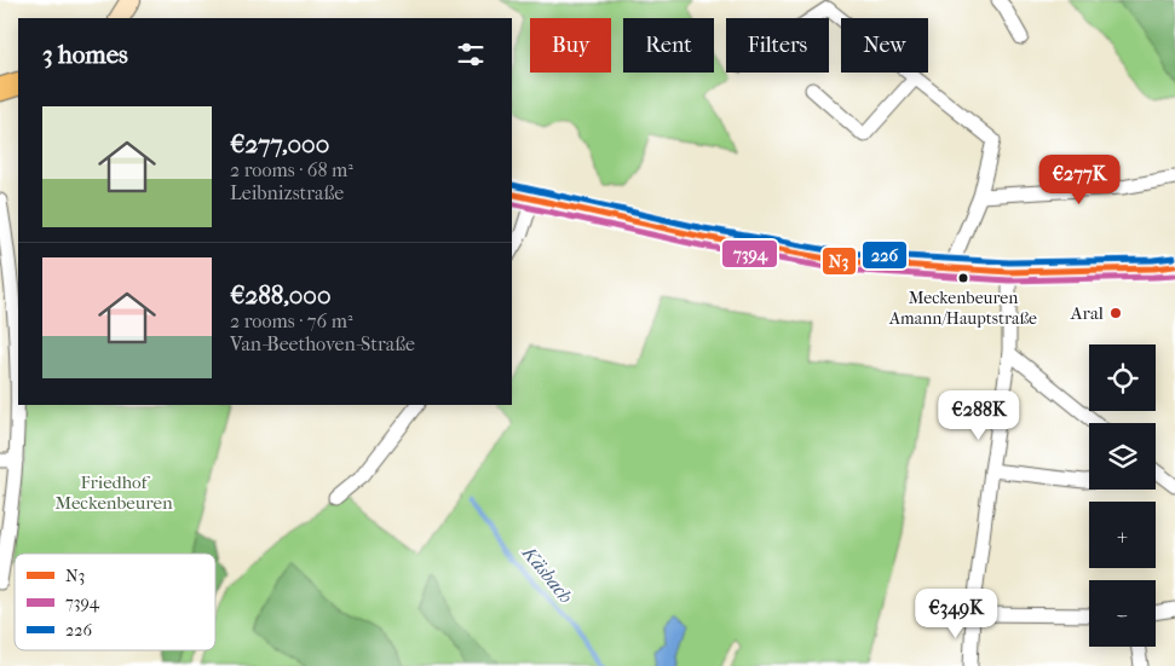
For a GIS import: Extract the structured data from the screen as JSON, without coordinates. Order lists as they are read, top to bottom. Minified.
{"water":["Käsbach"],"parks":["Friedhof Meckenbeuren"],"places":["Meckenbeuren Amann/Hauptstraße","Aral"],"lines":["transit line 226","transit line N3","transit line 7394"],"legend":["N3","7394","226"],"page":{"chip":["Buy","Rent","Filters","New"],"heading":"3 homes","list":[{"name":"€277,000","note":"2 rooms · 68 m² · Leibnizstraße"},{"name":"€288,000","note":"2 rooms · 76 m² · Van-Beethoven-Straße"}],"price":["€277K","€288K","€349K"],"map_buttons":["+","−"]}}
